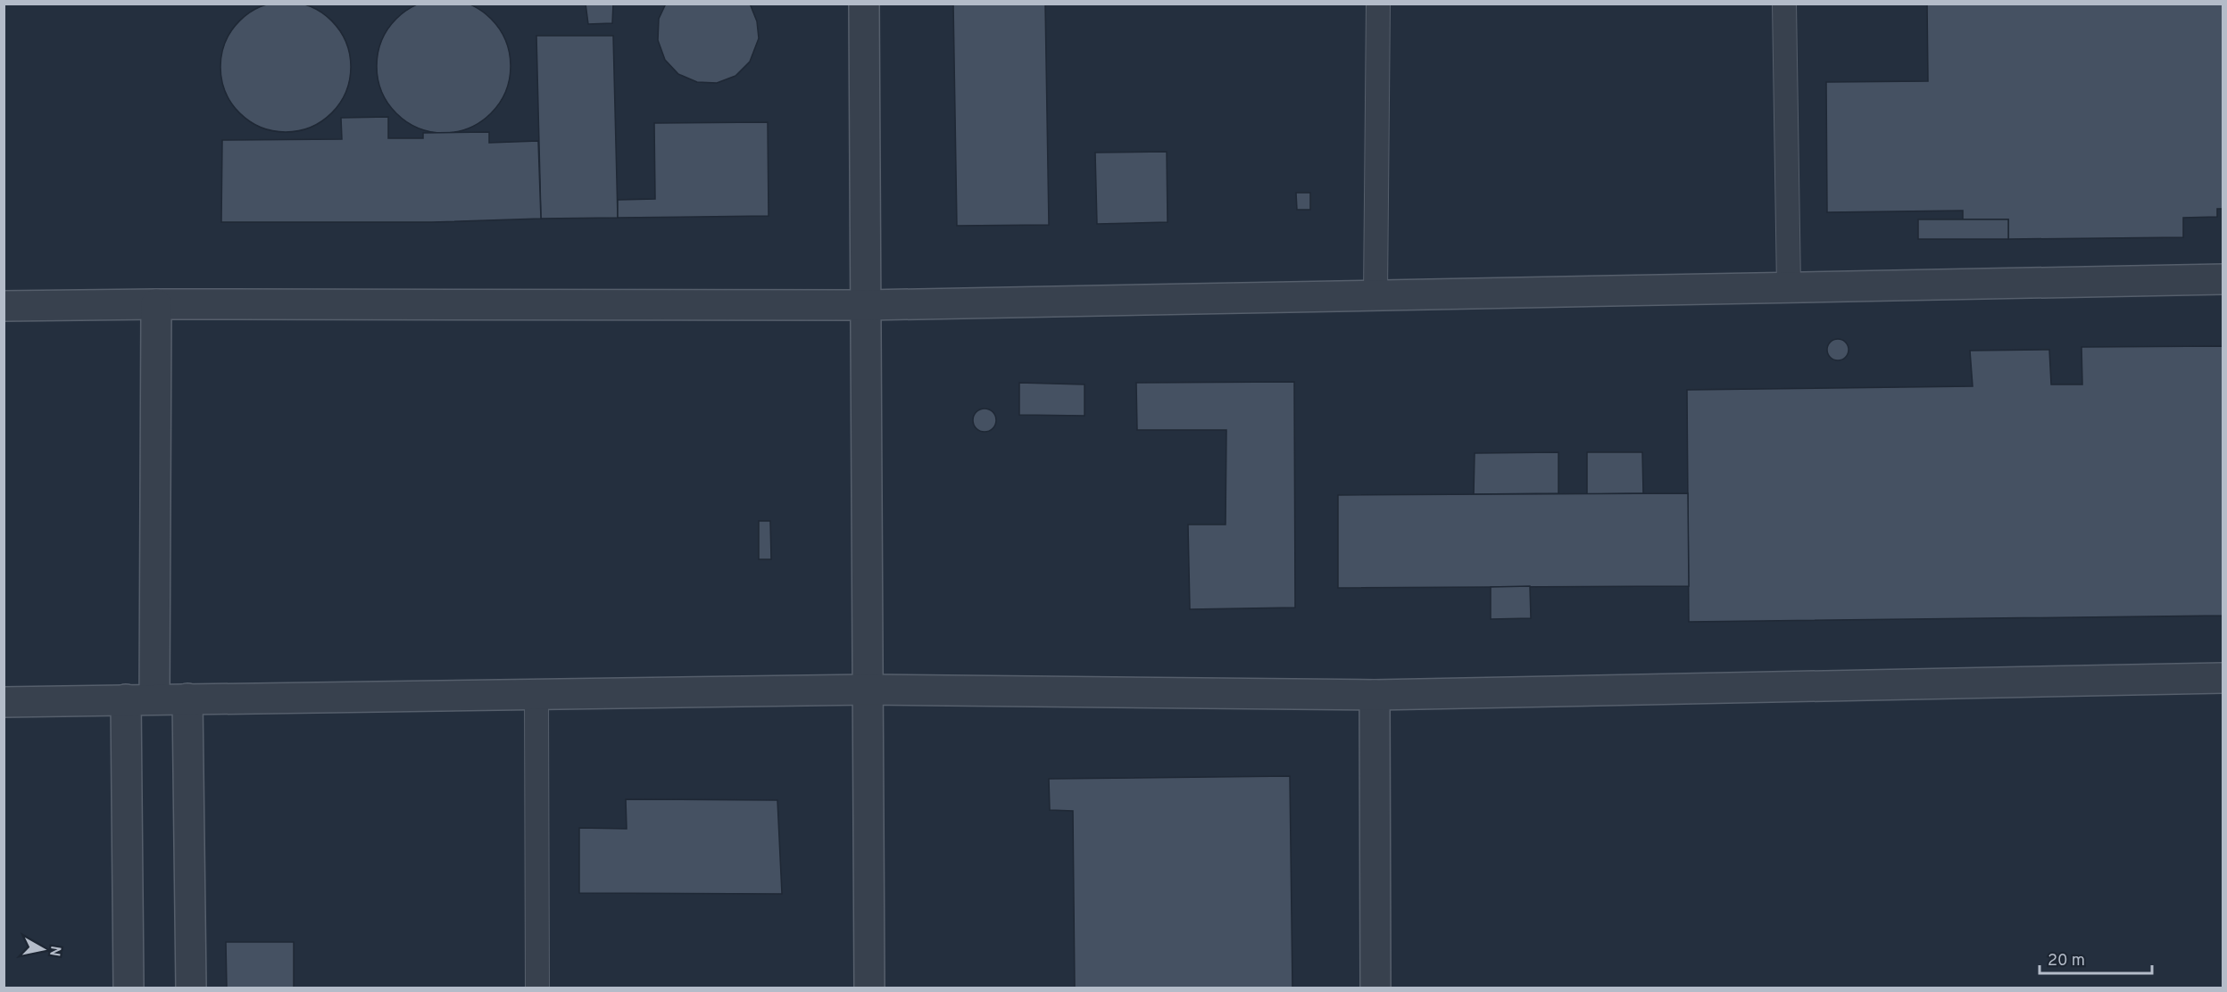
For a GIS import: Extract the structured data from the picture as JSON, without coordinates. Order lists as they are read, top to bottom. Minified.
{"scale_bar":"20 m","north":"right"}
